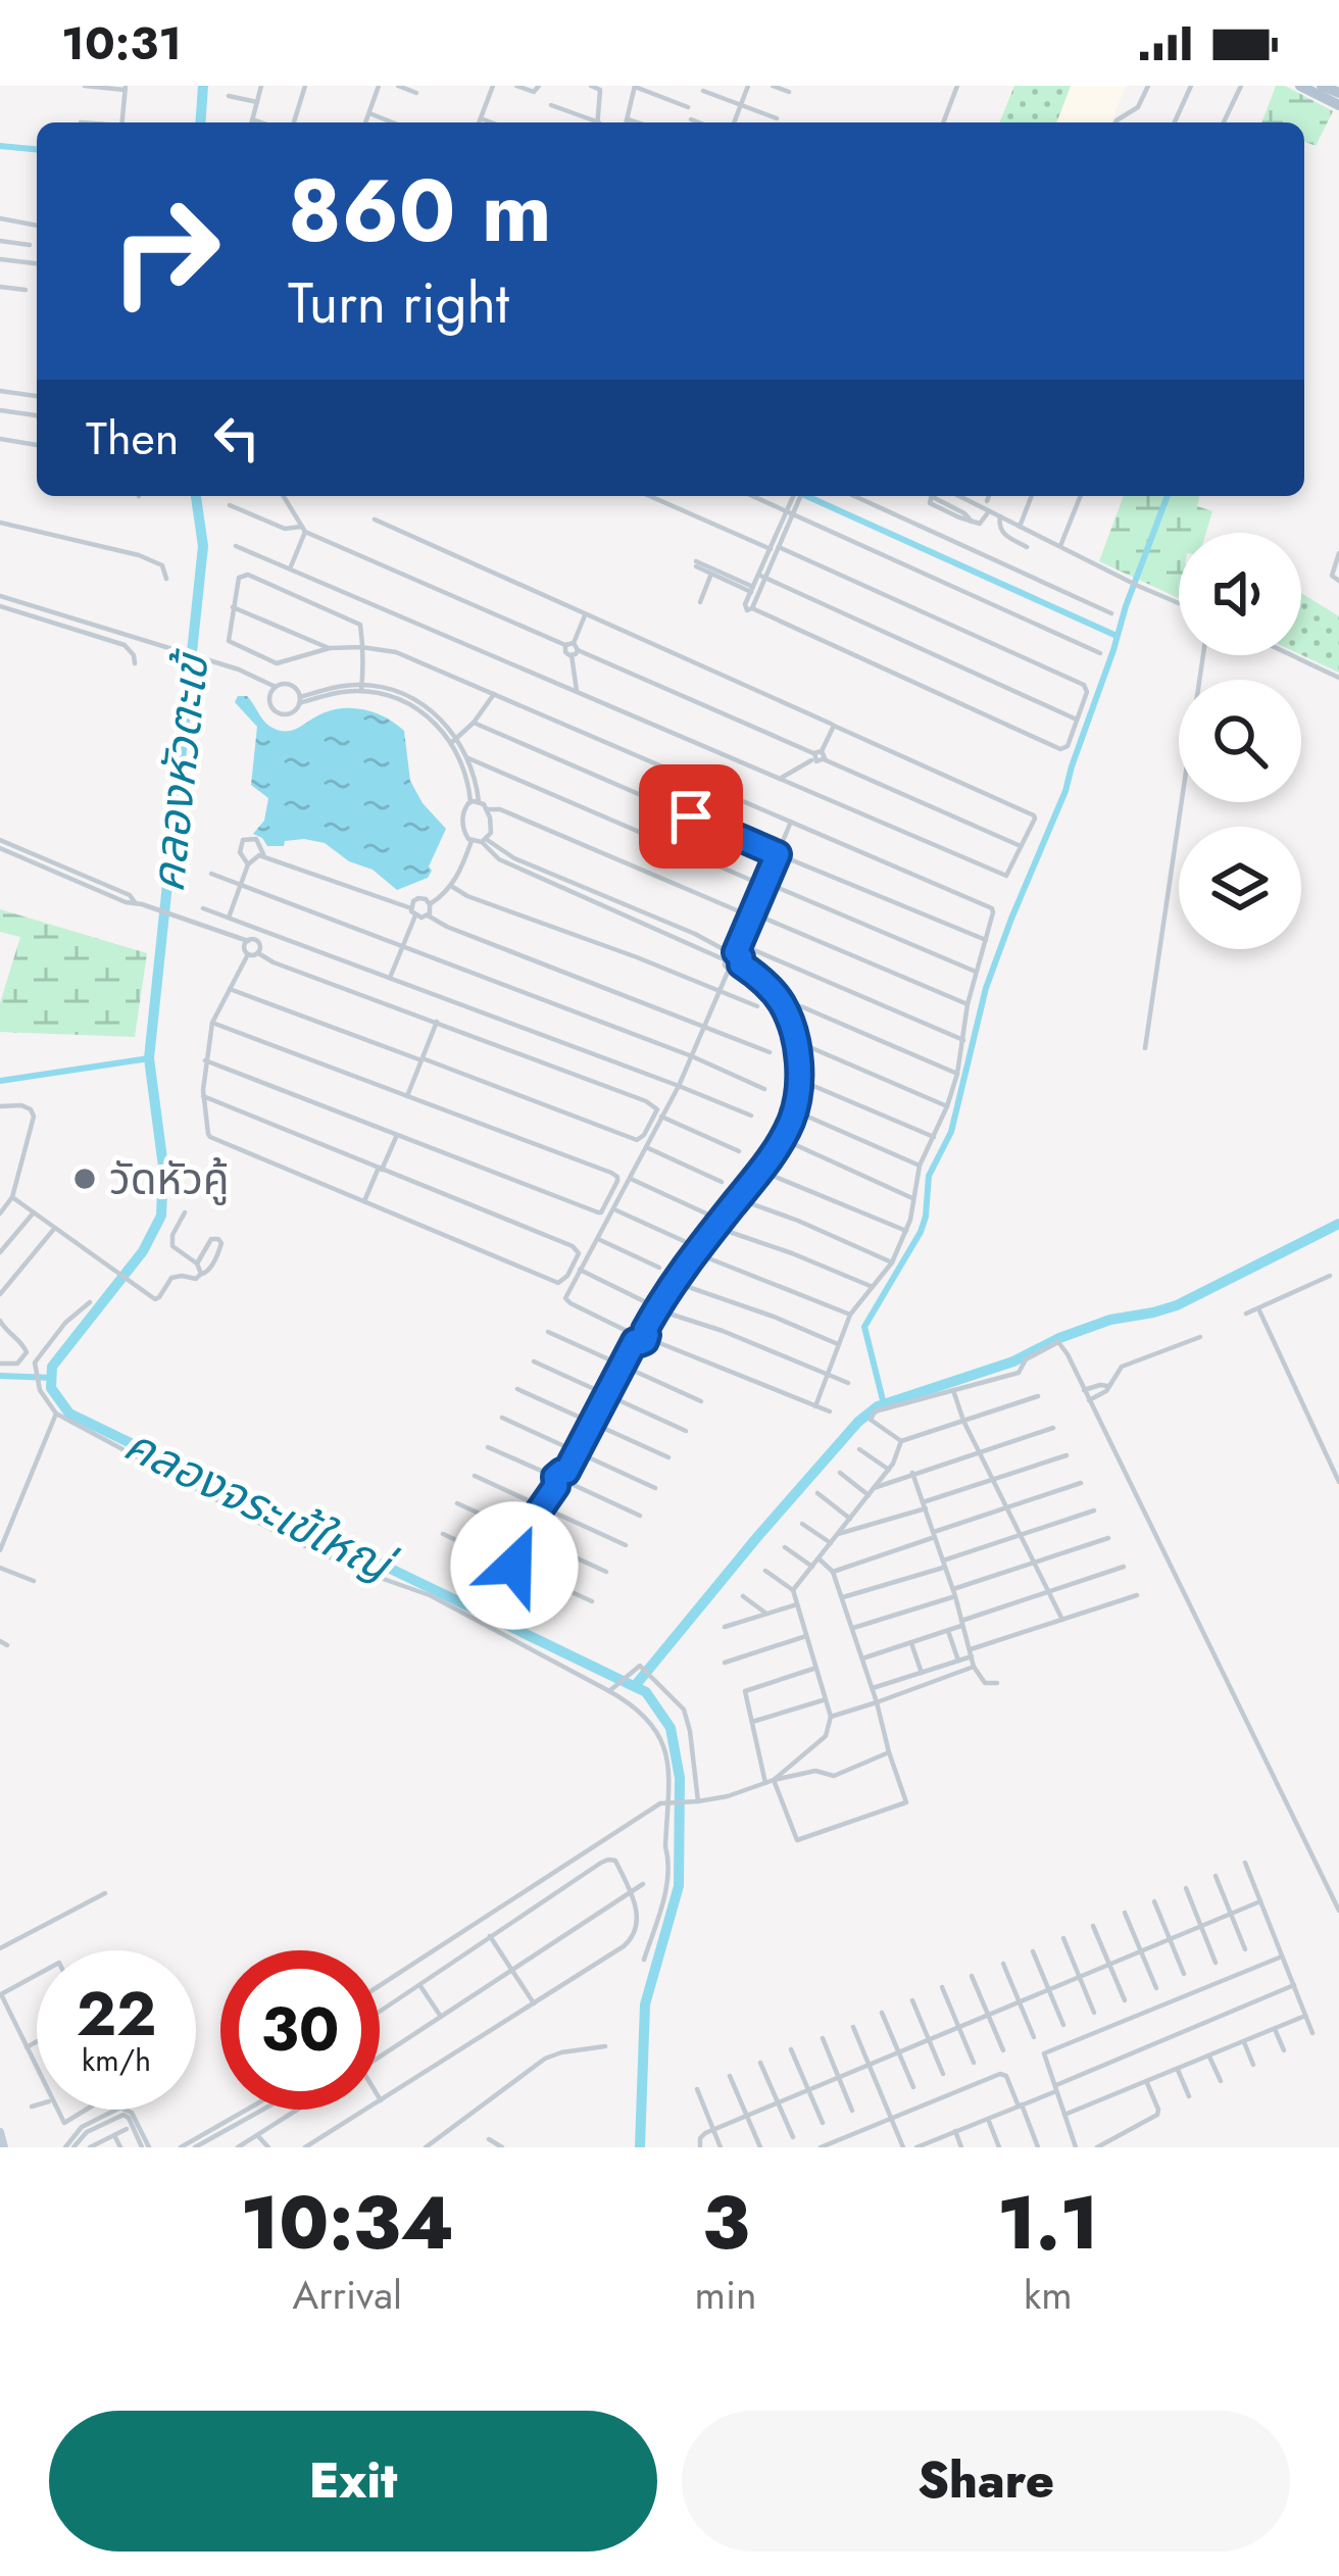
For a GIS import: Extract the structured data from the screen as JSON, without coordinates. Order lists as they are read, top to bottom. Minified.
{"water":["คลองหัวตะเข้","คลองจระเข้ใหญ่"],"places":["วัดหัวคู้"],"page":{"status":"10:31","turn":["860 m","Turn right"],"then":"Then","speed":"22 km/h","limit":"30","eta":["10:34","Arrival","3","min","1.1","km"],"buttons":["Exit","Share"]}}
